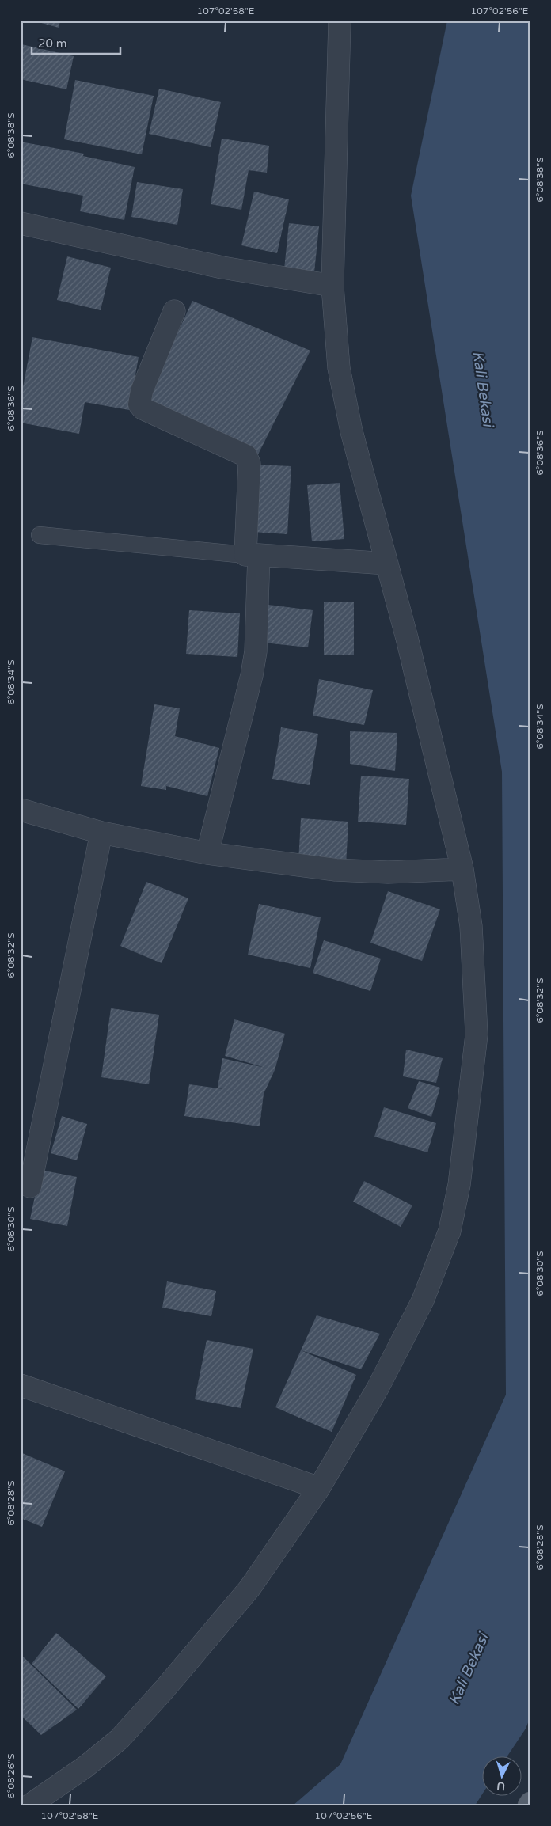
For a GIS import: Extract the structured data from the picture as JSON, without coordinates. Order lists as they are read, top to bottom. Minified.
{"water":["Kali Bekasi"],"scale_bar":"20 m","north":"bottom","coordinates":["107°02'58\"E","107°02'56\"E","6°08'38\"S","6°08'36\"S","6°08'34\"S","6°08'32\"S","6°08'30\"S","6°08'28\"S","6°08'26\"S"]}
